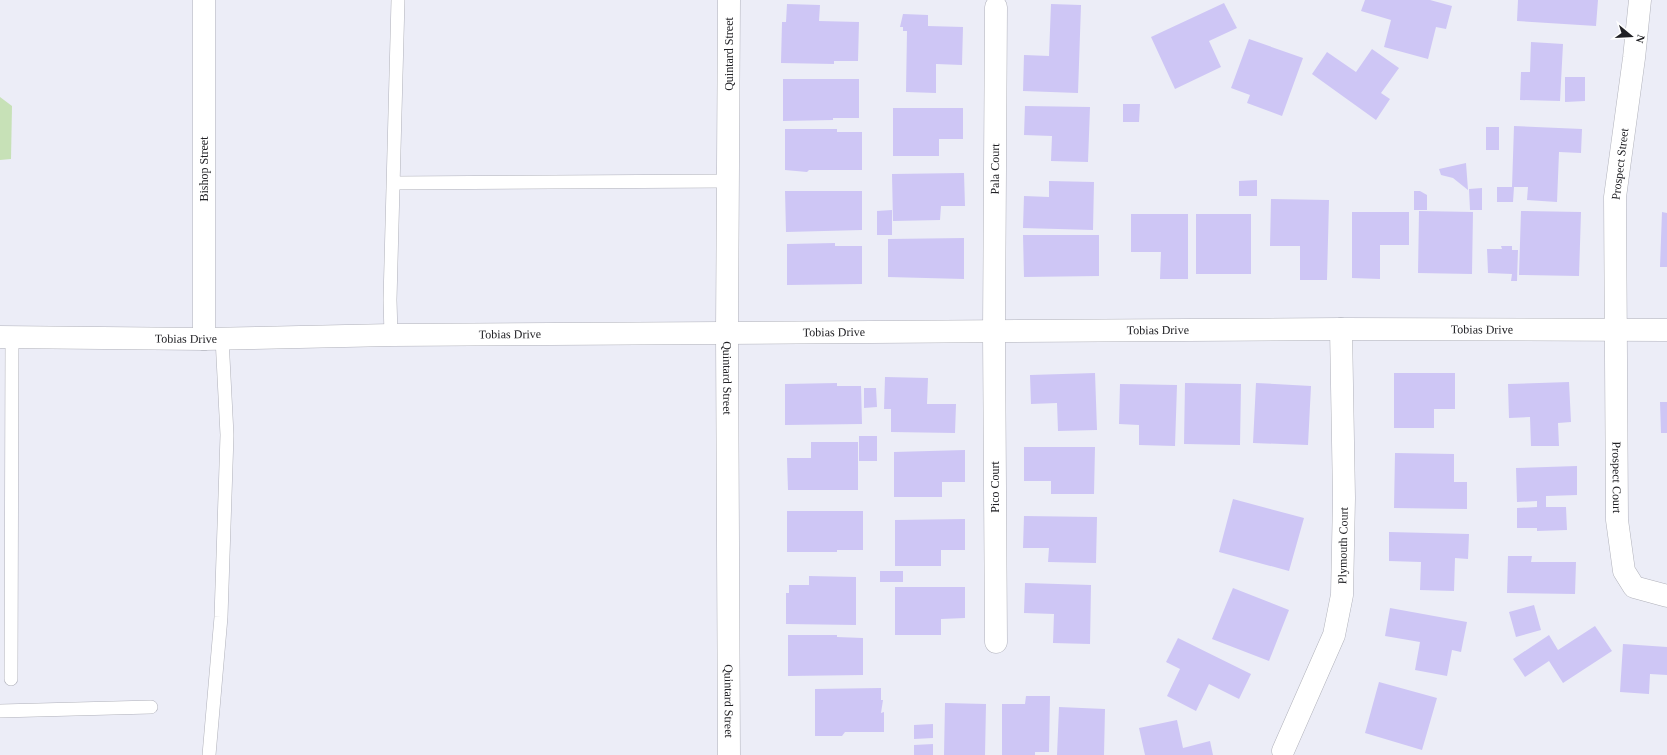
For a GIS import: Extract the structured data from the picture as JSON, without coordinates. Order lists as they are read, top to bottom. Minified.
{"streets":{"street":["Quintard Street","Prospect Street","Bishop Street","Pala Court","Tobias Drive","Prospect Court","Pico Court","Plymouth Court"]},"crossings":[["Quintard Street","Tobias Drive"],["Prospect Street","Tobias Drive"],["Prospect Street","Prospect Court"],["Bishop Street","Tobias Drive"],["Pala Court","Tobias Drive"],["Pala Court","Pico Court"],["Tobias Drive","Prospect Court"],["Tobias Drive","Pico Court"],["Tobias Drive","Plymouth Court"]],"north":"right"}
